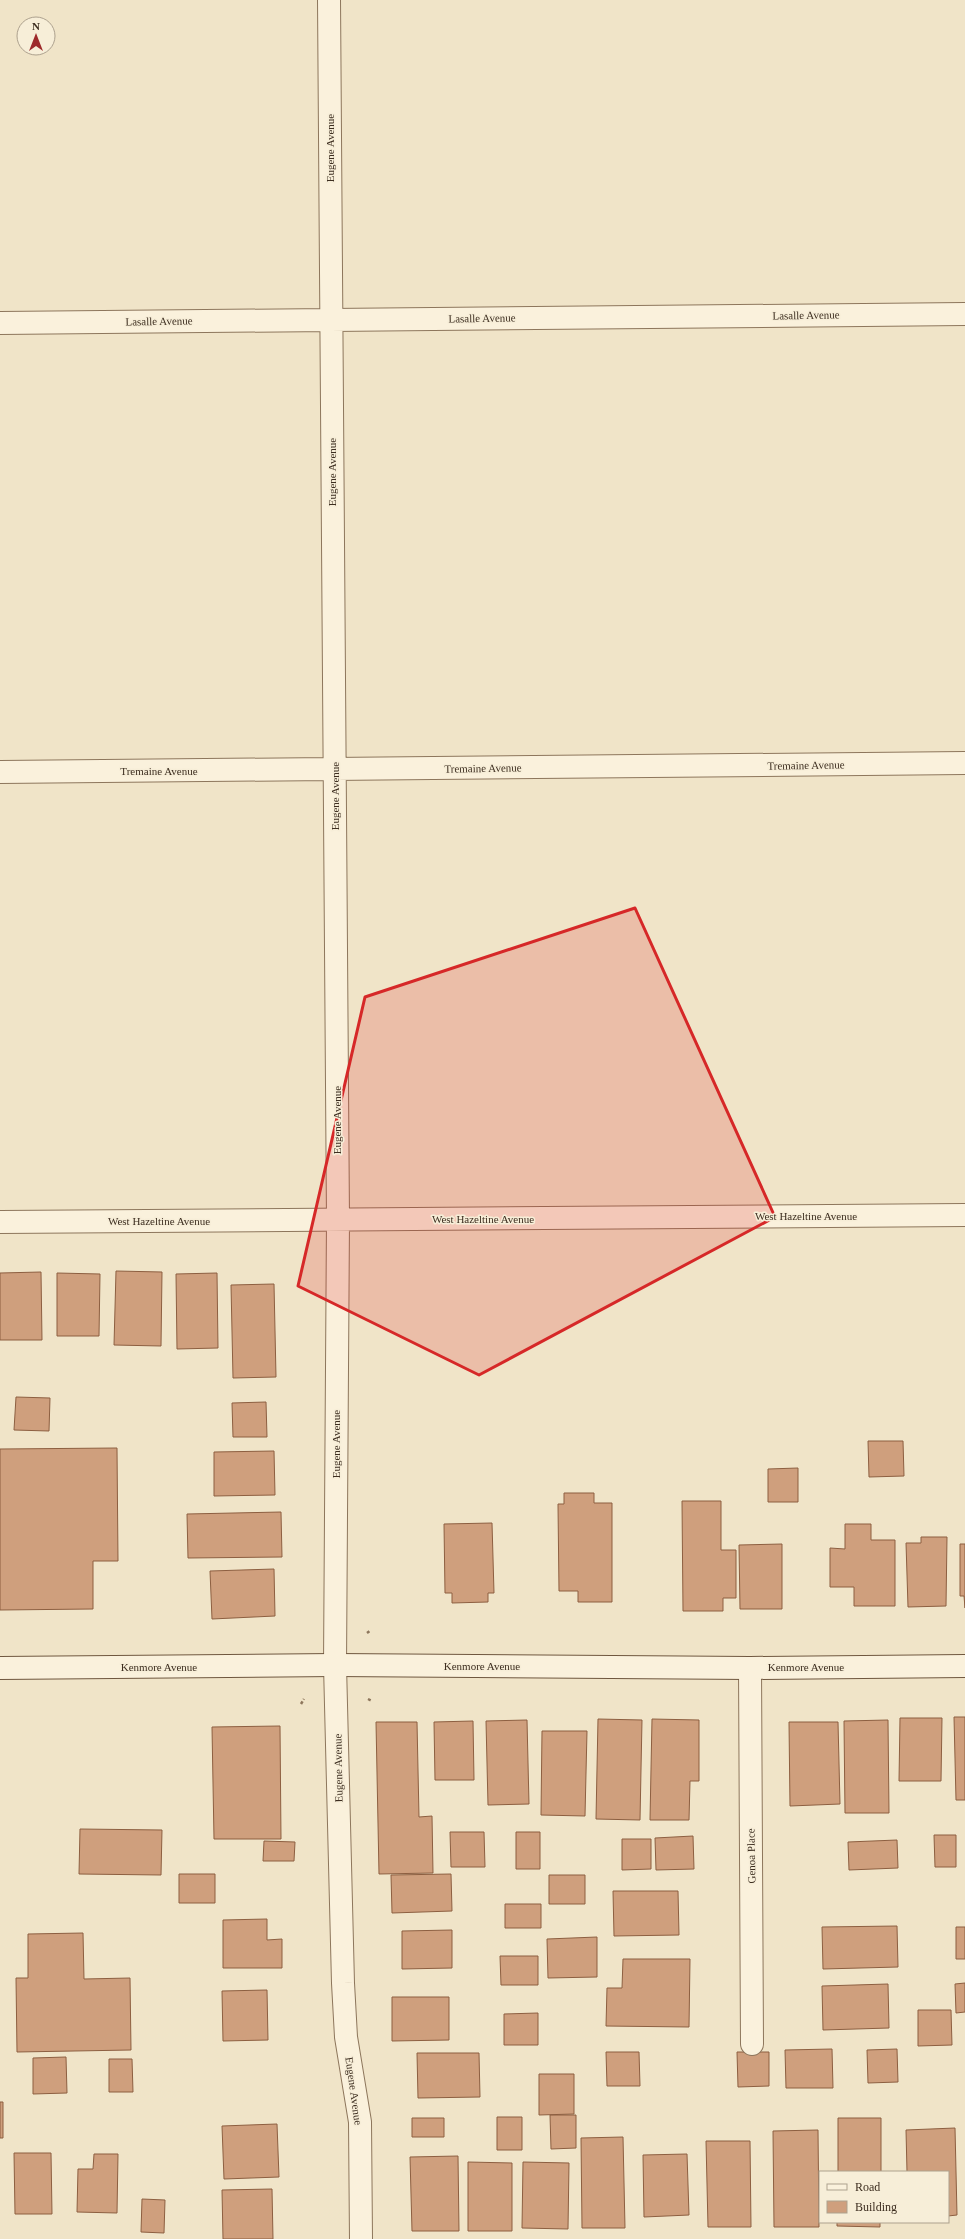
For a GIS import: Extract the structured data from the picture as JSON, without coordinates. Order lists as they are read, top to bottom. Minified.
{"streets":{"street":["Eugene Avenue","Lasalle Avenue","Tremaine Avenue","West Hazeltine Avenue","Kenmore Avenue","Genoa Place"]},"crossings":[["Eugene Avenue","Lasalle Avenue"],["Eugene Avenue","Tremaine Avenue"],["Eugene Avenue","West Hazeltine Avenue"],["Eugene Avenue","Kenmore Avenue"],["Kenmore Avenue","Genoa Place"]],"legend":["Road","Building"],"north":"top"}
